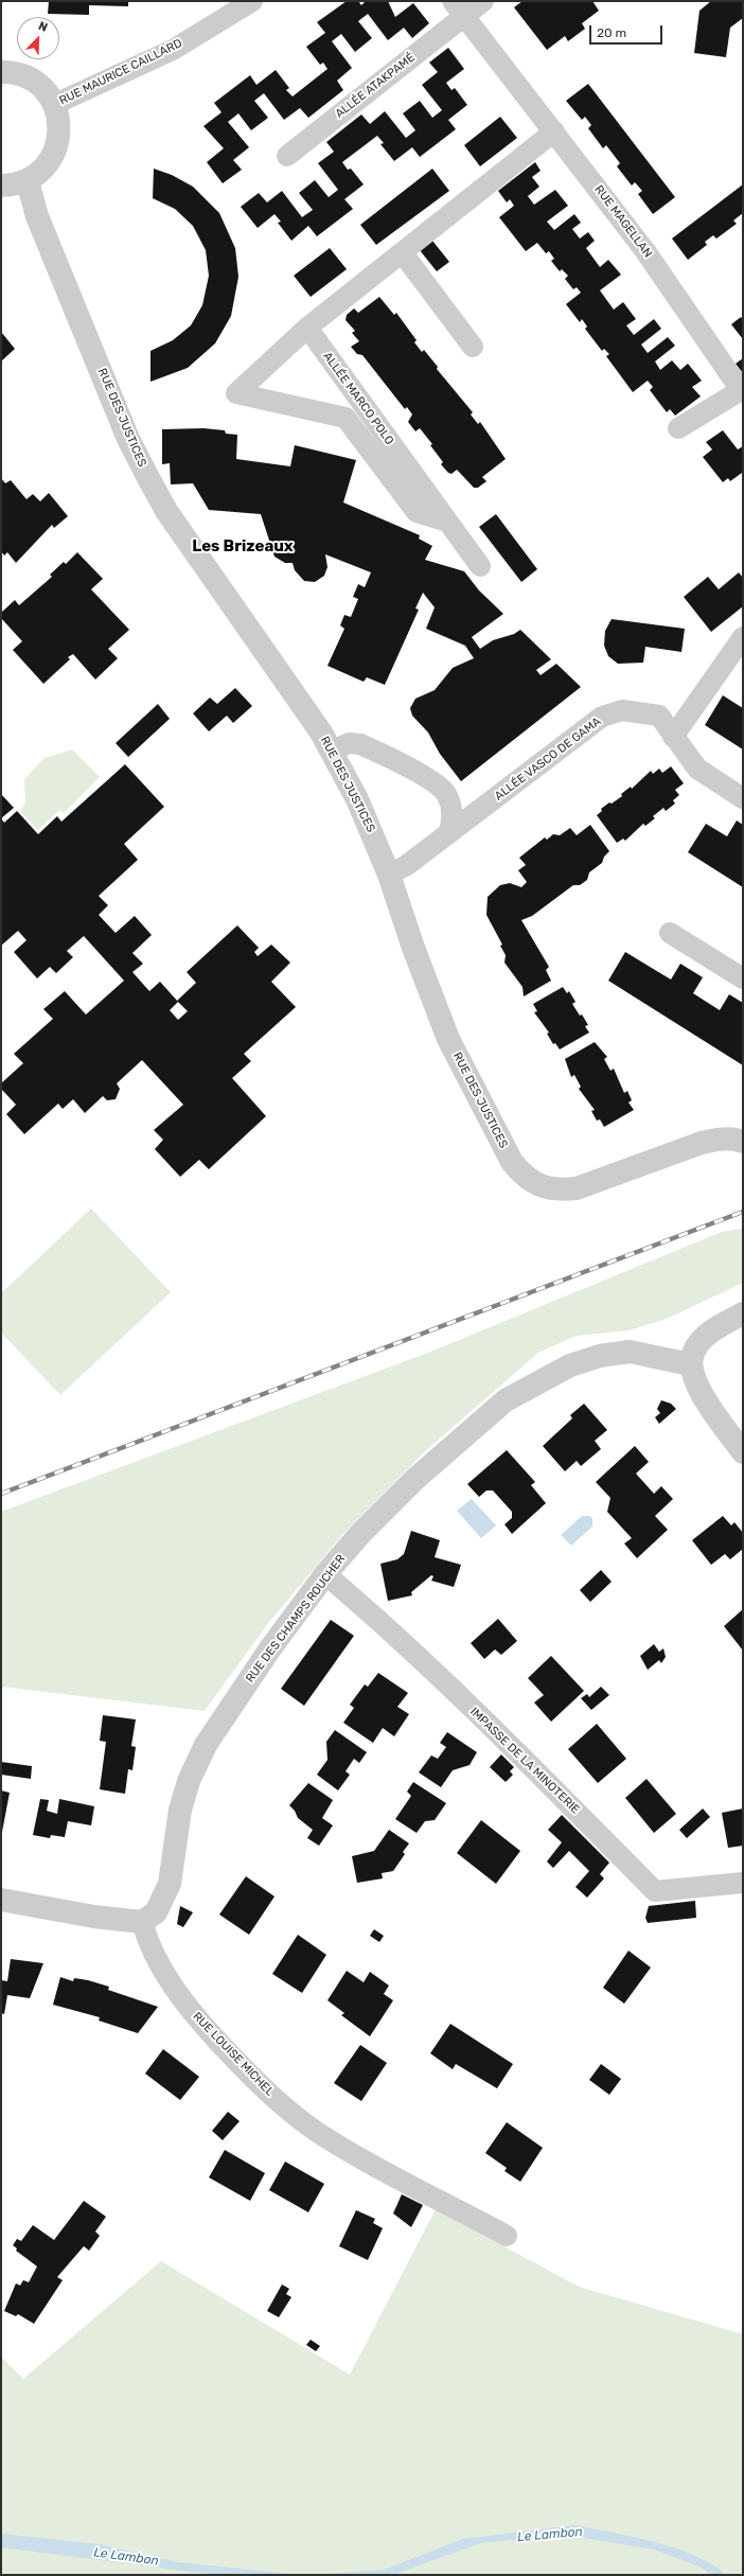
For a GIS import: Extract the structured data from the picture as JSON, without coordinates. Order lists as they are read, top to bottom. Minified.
{"streets":{"street":["RUE MAURICE CAILLARD","ALLÉE ATAKPAMÉ","RUE MAGELLAN","ALLÉE MARCO POLO","RUE DES JUSTICES","ALLÉE VASCO DE GAMA","RUE DES CHAMPS ROUCHER","IMPASSE DE LA MINOTERIE","RUE LOUISE MICHEL"]},"crossings":[["ALLÉE ATAKPAMÉ","RUE MAGELLAN"],["RUE DES JUSTICES","ALLÉE VASCO DE GAMA"],["RUE DES CHAMPS ROUCHER","IMPASSE DE LA MINOTERIE"],["RUE DES CHAMPS ROUCHER","RUE LOUISE MICHEL"]],"districts":["Les Brizeaux"],"water":["Le Lambon"],"scale_bar":"20 m","north":"top right"}
